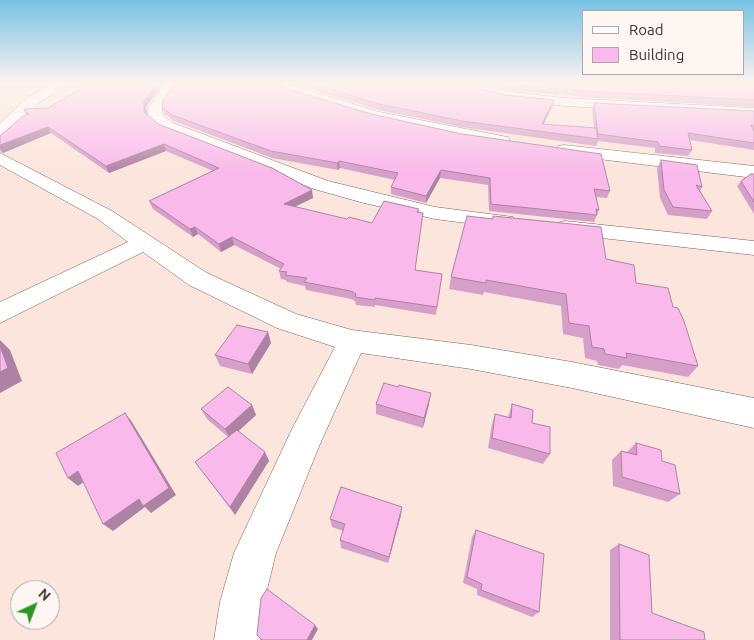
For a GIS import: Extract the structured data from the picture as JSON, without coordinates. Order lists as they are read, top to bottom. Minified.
{"legend":["Road","Building"],"north":"top right"}
